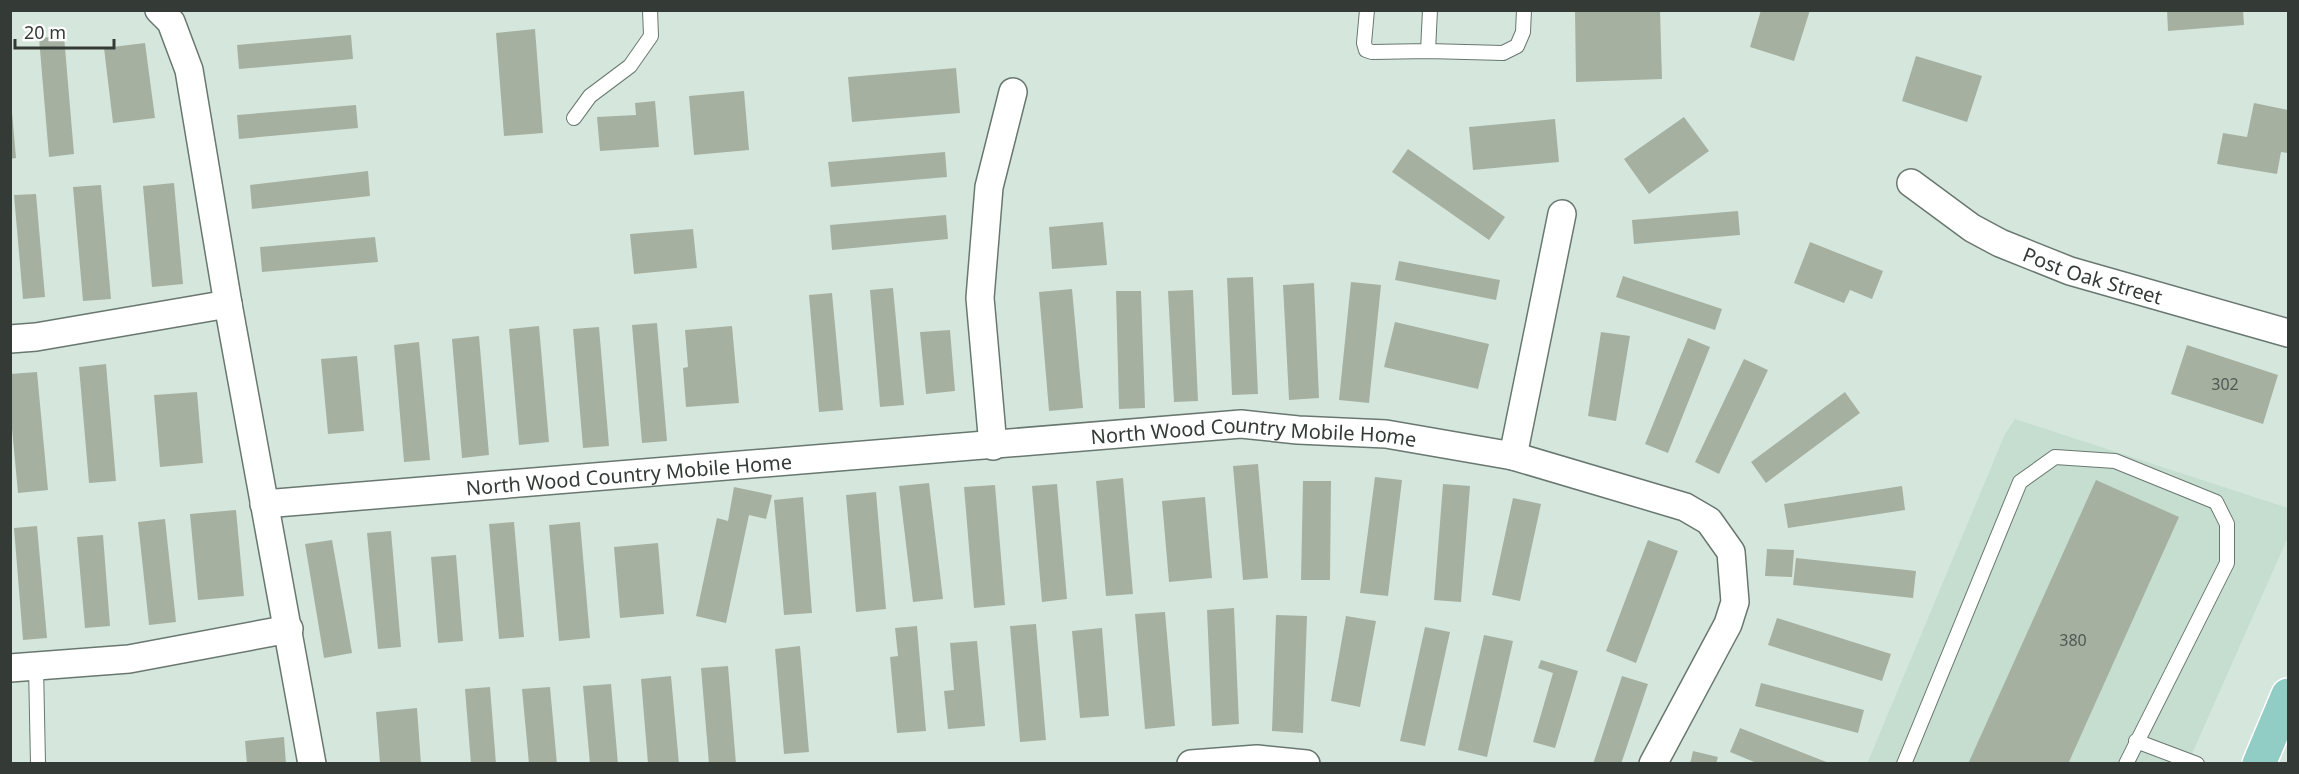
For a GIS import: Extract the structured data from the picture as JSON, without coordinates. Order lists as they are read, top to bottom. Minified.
{"streets":{"street":["Post Oak Street","North Wood Country Mobile Home"]},"house_numbers":["302","380"],"scale_bar":"20 m"}
